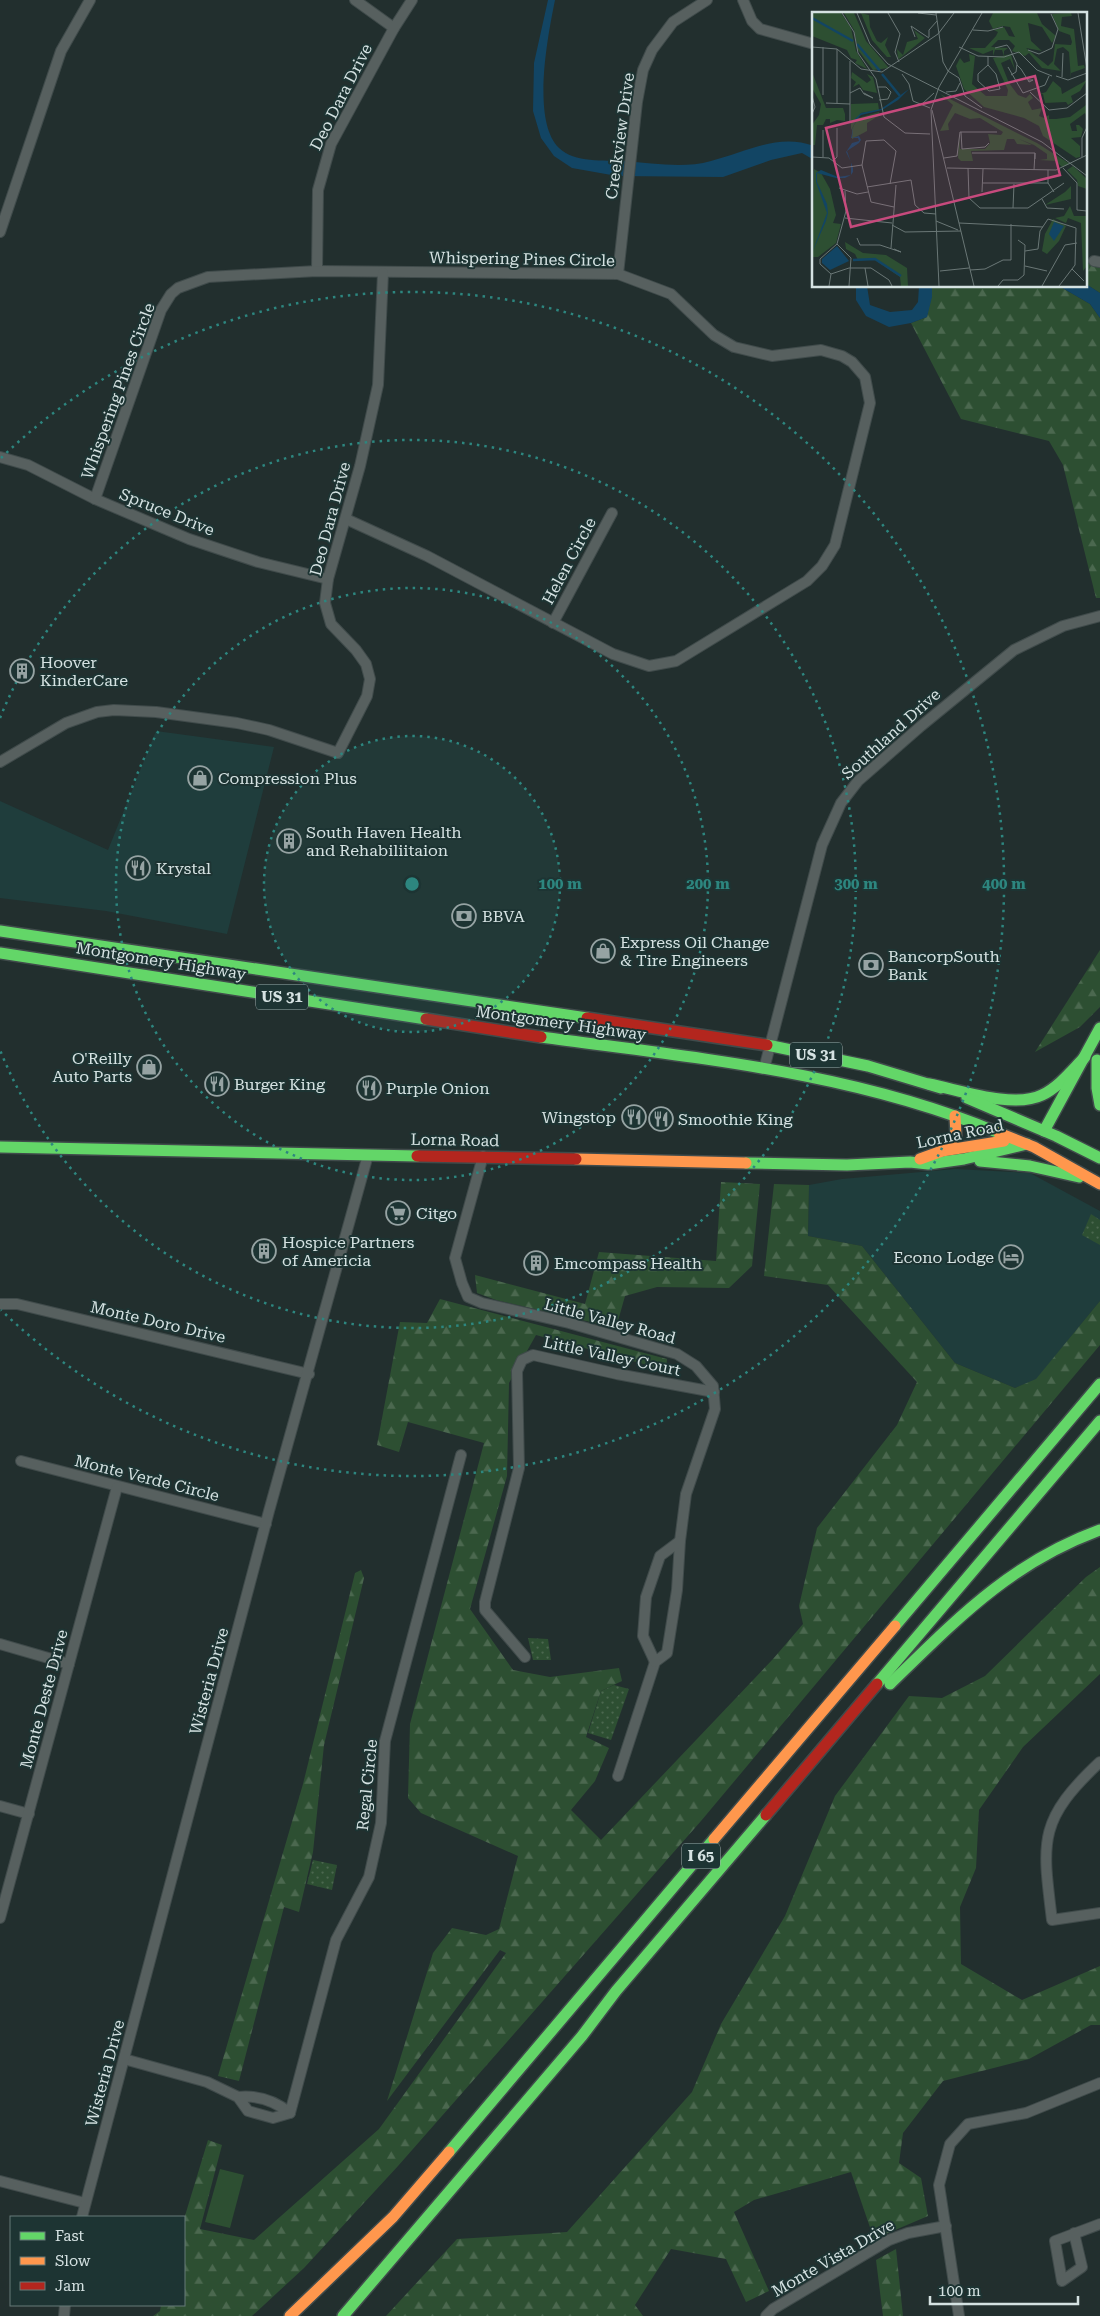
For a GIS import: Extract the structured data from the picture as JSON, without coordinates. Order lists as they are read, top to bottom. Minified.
{"streets":{"main road":["Montgomery Highway","US 31","Lorna Road","I 65"],"street":["Deo Dara Drive","Creekview Drive","Whispering Pines Circle","Spruce Drive","Helen Circle","Southland Drive","Little Valley Road","Monte Doro Drive","Little Valley Court","Monte Verde Circle","Wisteria Drive","Monte Deste Drive","Regal Circle","Monte Vista Drive"]},"crossings":[["Deo Dara Drive","Whispering Pines Circle"],["Deo Dara Drive","Spruce Drive"],["Creekview Drive","Whispering Pines Circle"],["Whispering Pines Circle","Spruce Drive"],["Whispering Pines Circle","Helen Circle"],["Southland Drive","Montgomery Highway"],["Montgomery Highway","Lorna Road"],["Lorna Road","Little Valley Road"],["Lorna Road","Wisteria Drive"],["Little Valley Road","Little Valley Court"],["Monte Doro Drive","Wisteria Drive"],["Monte Verde Circle","Wisteria Drive"],["Monte Verde Circle","Monte Deste Drive"]],"places":{"building":["Hoover KinderCare","South Haven Health and Rehabiliitaion","Hospice Partners of Americia","Emcompass Health"],"shop":["Compression Plus","Express Oil Change & Tire Engineers","O'Reilly Auto Parts"],"restaurant":["Krystal","Burger King","Purple Onion","Wingstop","Smoothie King"],"bank":["BBVA","BancorpSouth Bank"],"supermarket":["Citgo"],"hotel":["Econo Lodge"]},"legend":["Fast","Slow","Jam"],"scale_bar":"100 m","rings":["100 m","200 m","300 m","400 m"]}
